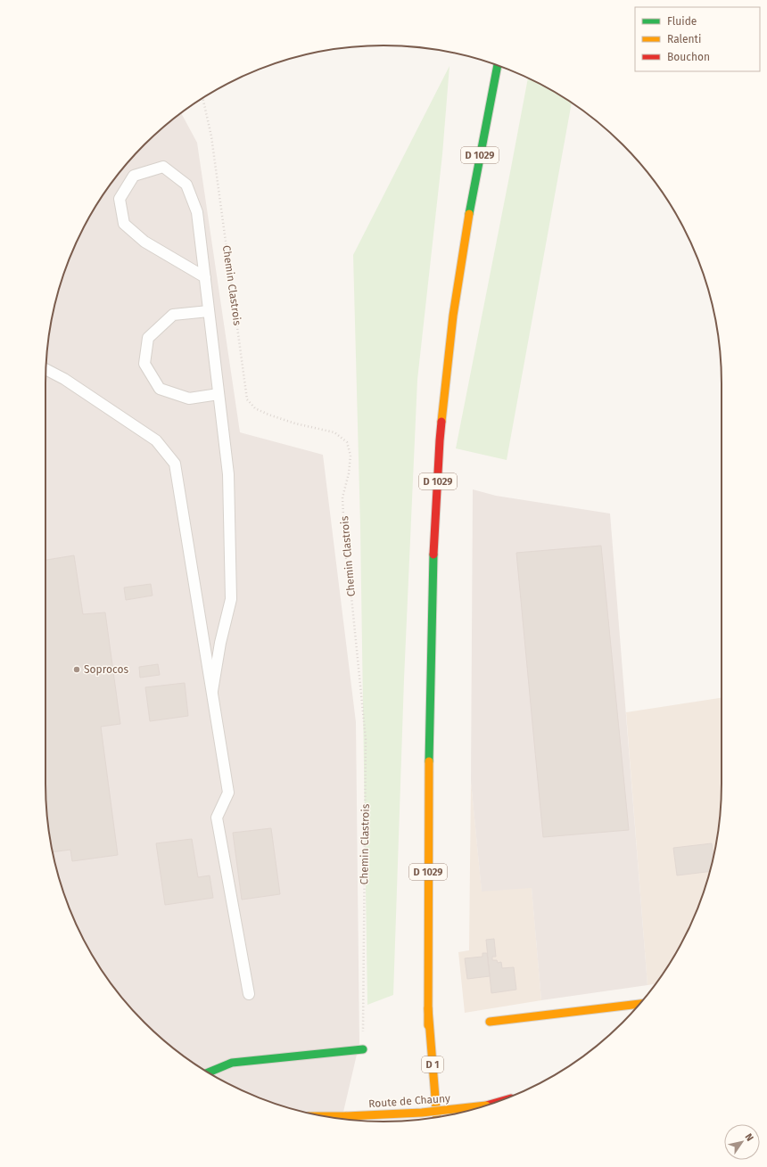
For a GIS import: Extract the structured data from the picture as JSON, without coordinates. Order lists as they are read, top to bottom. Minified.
{"streets":{"main road":["D 1029","D 1","Route de Chauny"],"path":["Chemin Clastrois"]},"crossings":[["D 1029","D 1"]],"places":["Soprocos"],"legend":["Fluide","Ralenti","Bouchon"],"north":"top right"}
